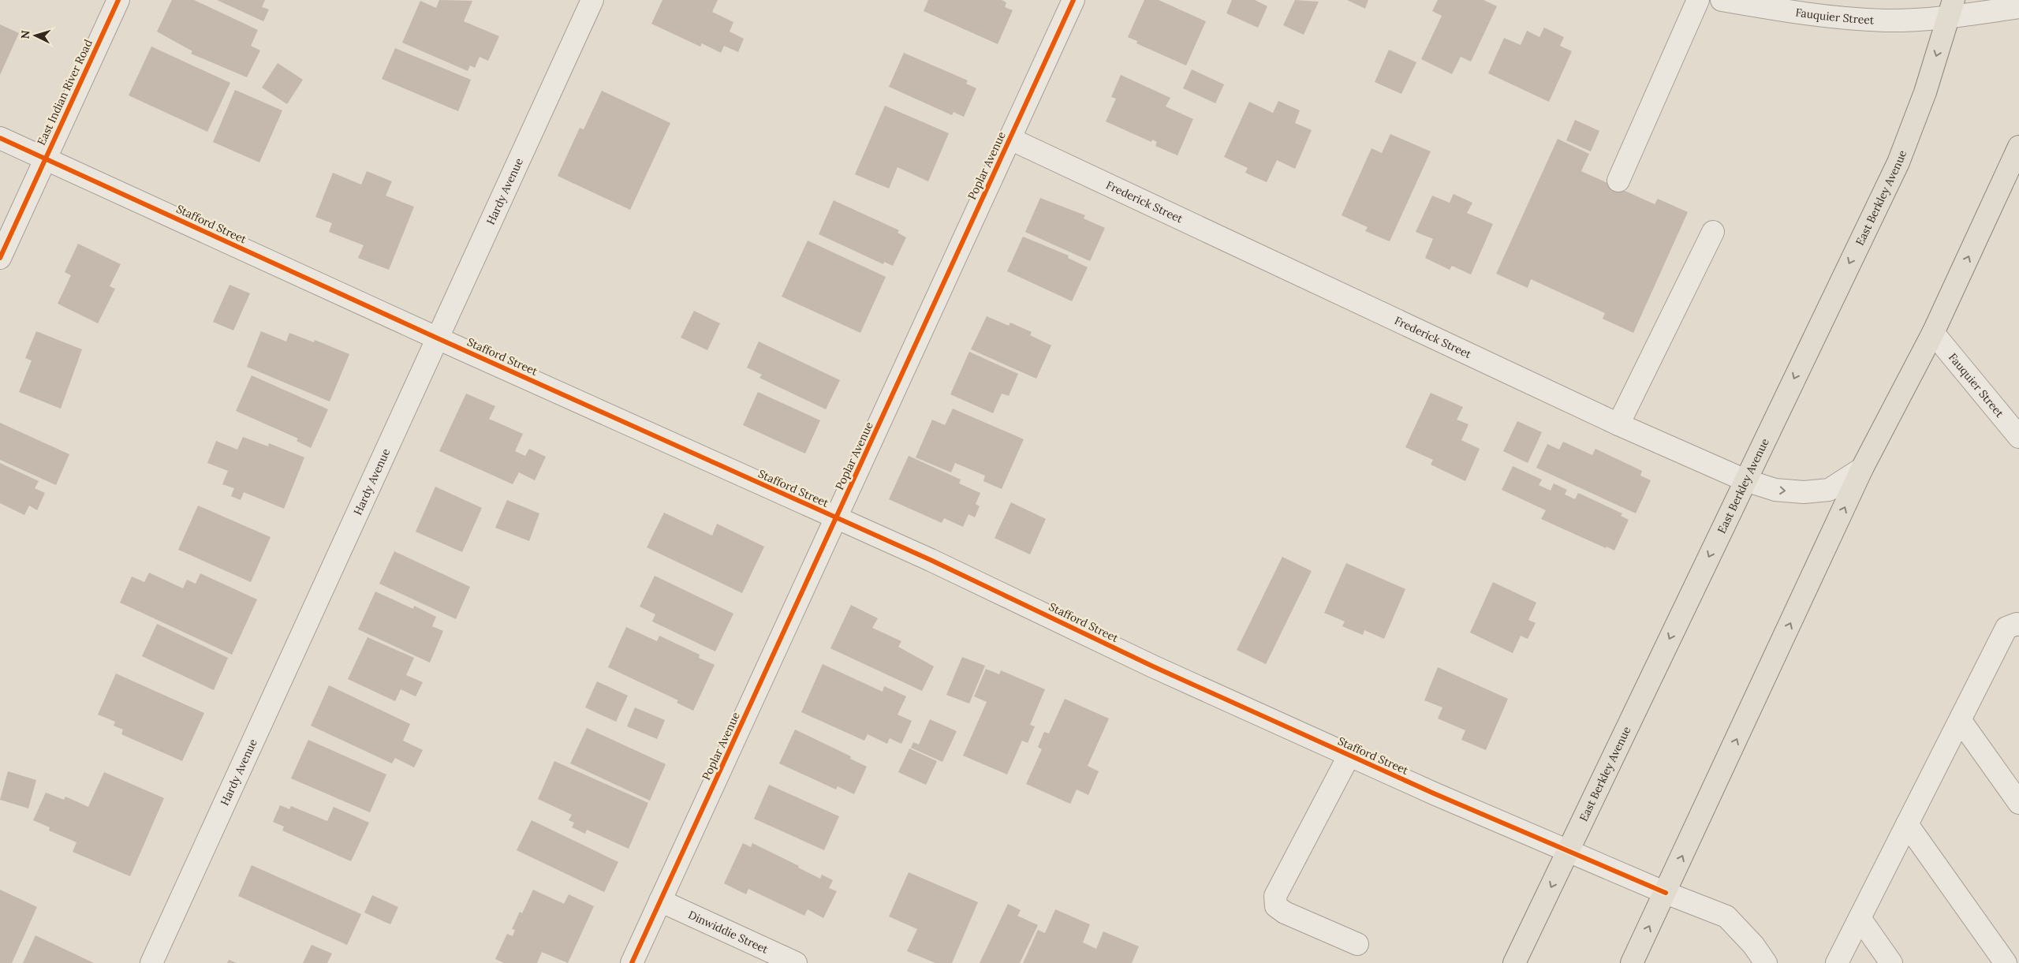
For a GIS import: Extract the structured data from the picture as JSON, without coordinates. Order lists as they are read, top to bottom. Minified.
{"streets":{"main road":["East Berkley Avenue"],"street":["Fauquier Street","East Indian River Road","Poplar Avenue","Hardy Avenue","Frederick Street","Stafford Street","Dinwiddie Street"]},"crossings":[["Fauquier Street","East Berkley Avenue"],["East Indian River Road","Stafford Street"],["Poplar Avenue","Frederick Street"],["Poplar Avenue","Stafford Street"],["Poplar Avenue","Dinwiddie Street"],["Hardy Avenue","Stafford Street"],["East Berkley Avenue","Frederick Street"],["East Berkley Avenue","Stafford Street"]],"north":"left"}
